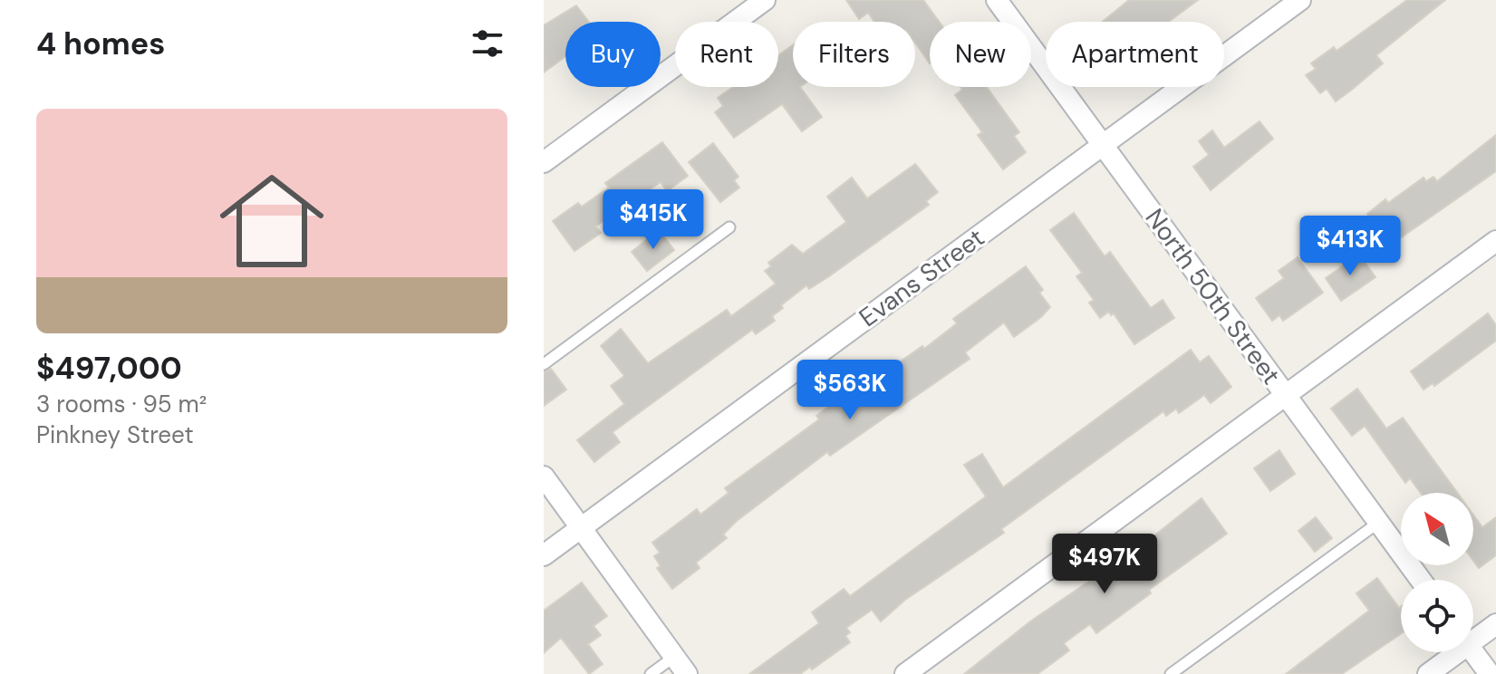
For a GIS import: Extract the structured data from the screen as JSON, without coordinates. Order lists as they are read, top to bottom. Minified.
{"streets":{"street":["Evans Street","North 50th Street"]},"crossings":[["Evans Street","North 50th Street"]],"north":"top left","page":{"heading":"4 homes","chip":["Buy","Rent","Filters","New","Apartment"],"list":[{"name":"$497,000","note":"3 rooms · 95 m² · Pinkney Street"}],"price":["$415K","$413K","$563K","$497K"]}}
